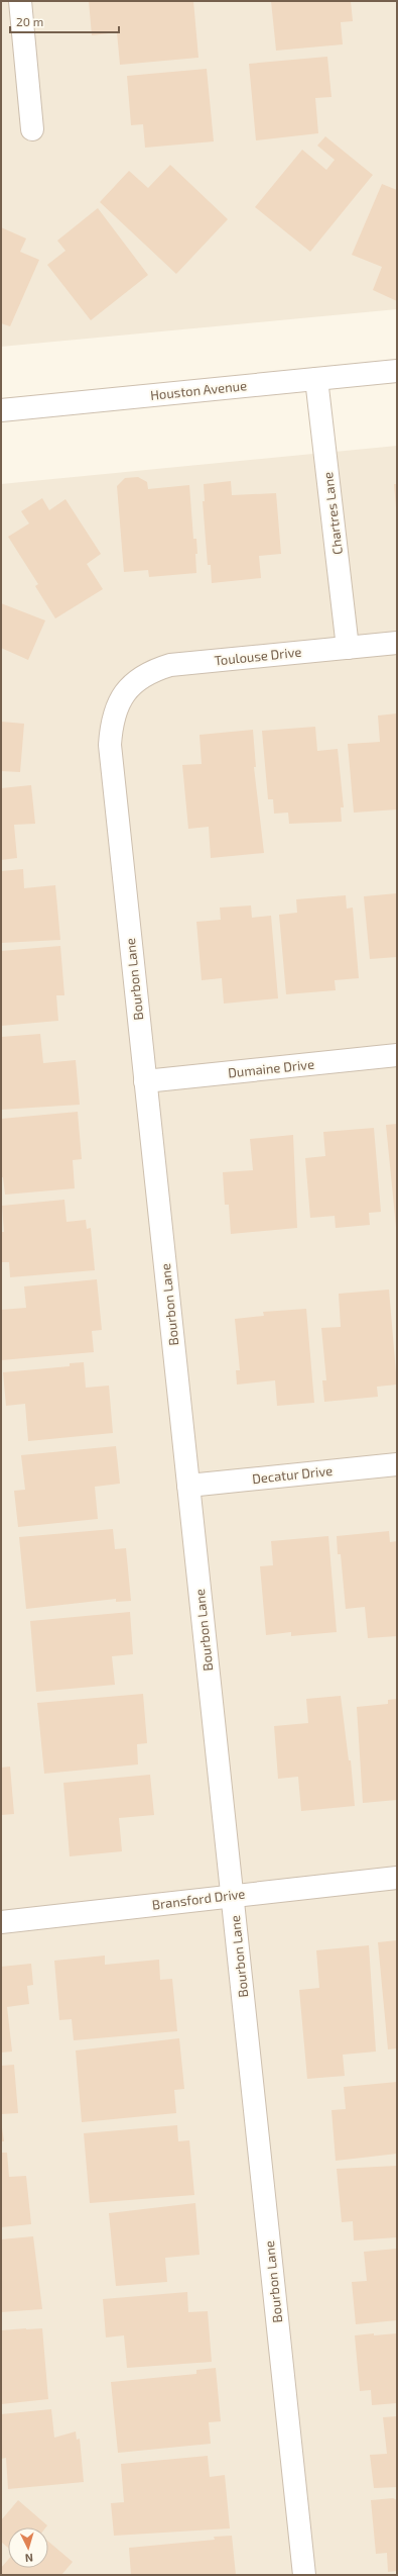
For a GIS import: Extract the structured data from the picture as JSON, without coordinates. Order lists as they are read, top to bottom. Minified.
{"streets":{"street":["Houston Avenue","Chartres Lane","Toulouse Drive","Bourbon Lane","Dumaine Drive","Decatur Drive","Bransford Drive"]},"crossings":[["Houston Avenue","Chartres Lane"],["Chartres Lane","Toulouse Drive"],["Toulouse Drive","Bourbon Lane"],["Bourbon Lane","Dumaine Drive"],["Bourbon Lane","Decatur Drive"],["Bourbon Lane","Bransford Drive"]],"scale_bar":"20 m","north":"bottom"}
